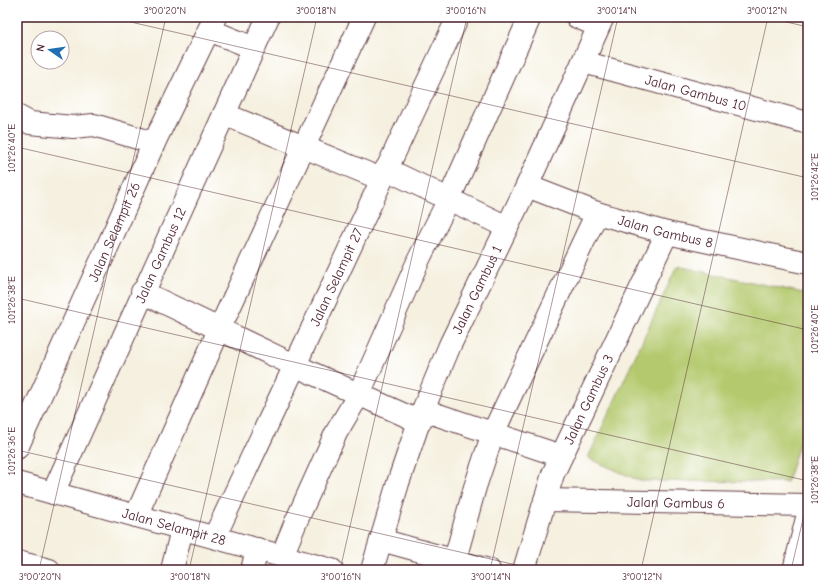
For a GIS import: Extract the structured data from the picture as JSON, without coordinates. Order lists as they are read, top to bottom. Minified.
{"streets":{"street":["Jalan Gambus 10","Jalan Selampit 26","Jalan Gambus 8","Jalan Gambus 12","Jalan Selampit 27","Jalan Gambus 1","Jalan Gambus 3","Jalan Gambus 6","Jalan Selampit 28"]},"crossings":[["Jalan Gambus 10","Jalan Gambus 1"],["Jalan Gambus 8","Jalan Gambus 1"],["Jalan Gambus 8","Jalan Gambus 3"],["Jalan Gambus 12","Jalan Selampit 28"],["Jalan Selampit 27","Jalan Selampit 28"],["Jalan Gambus 3","Jalan Gambus 6"]],"north":"left","coordinates":["3°00'20\"N","3°00'18\"N","3°00'16\"N","3°00'14\"N","3°00'12\"N","101°26'40\"E","101°26'42\"E","101°26'38\"E","101°26'36\"E"]}
